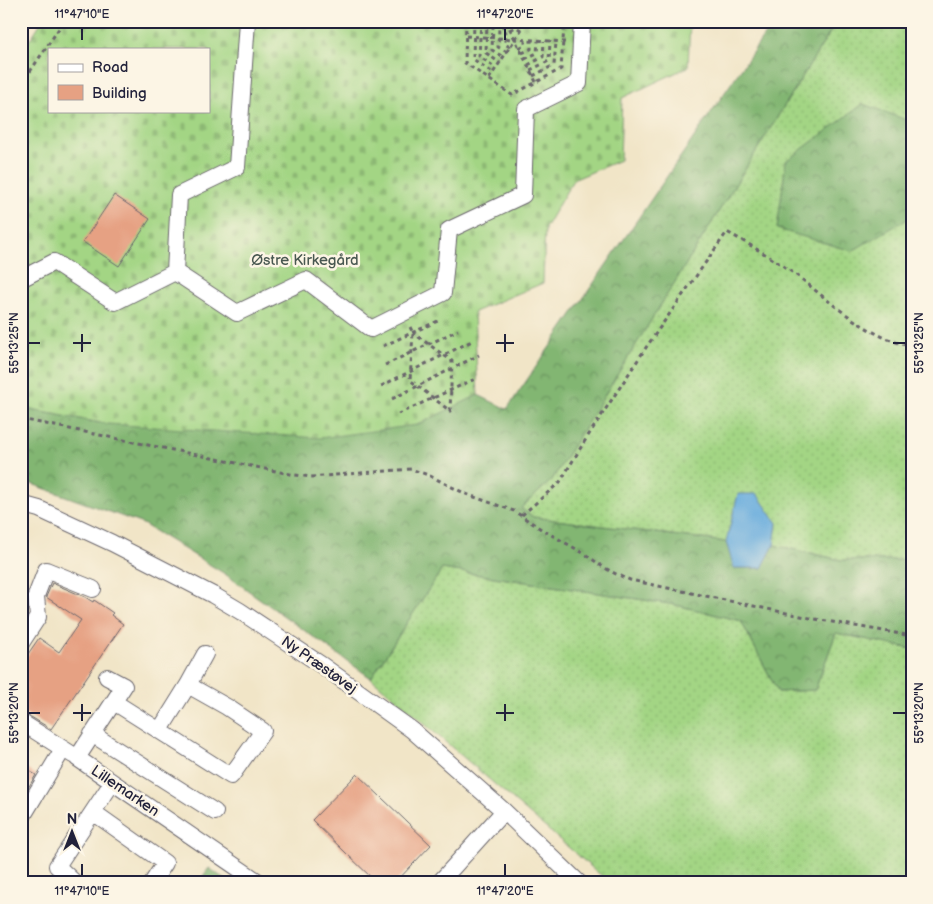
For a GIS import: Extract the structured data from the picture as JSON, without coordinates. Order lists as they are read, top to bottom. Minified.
{"streets":{"street":["Ny Præstøvej","Lillemarken"]},"parks":["Østre Kirkegård"],"legend":["Road","Building"],"north":"top","coordinates":["11°47'10\"E","11°47'20\"E","55°13'25\"N","55°13'20\"N"]}
